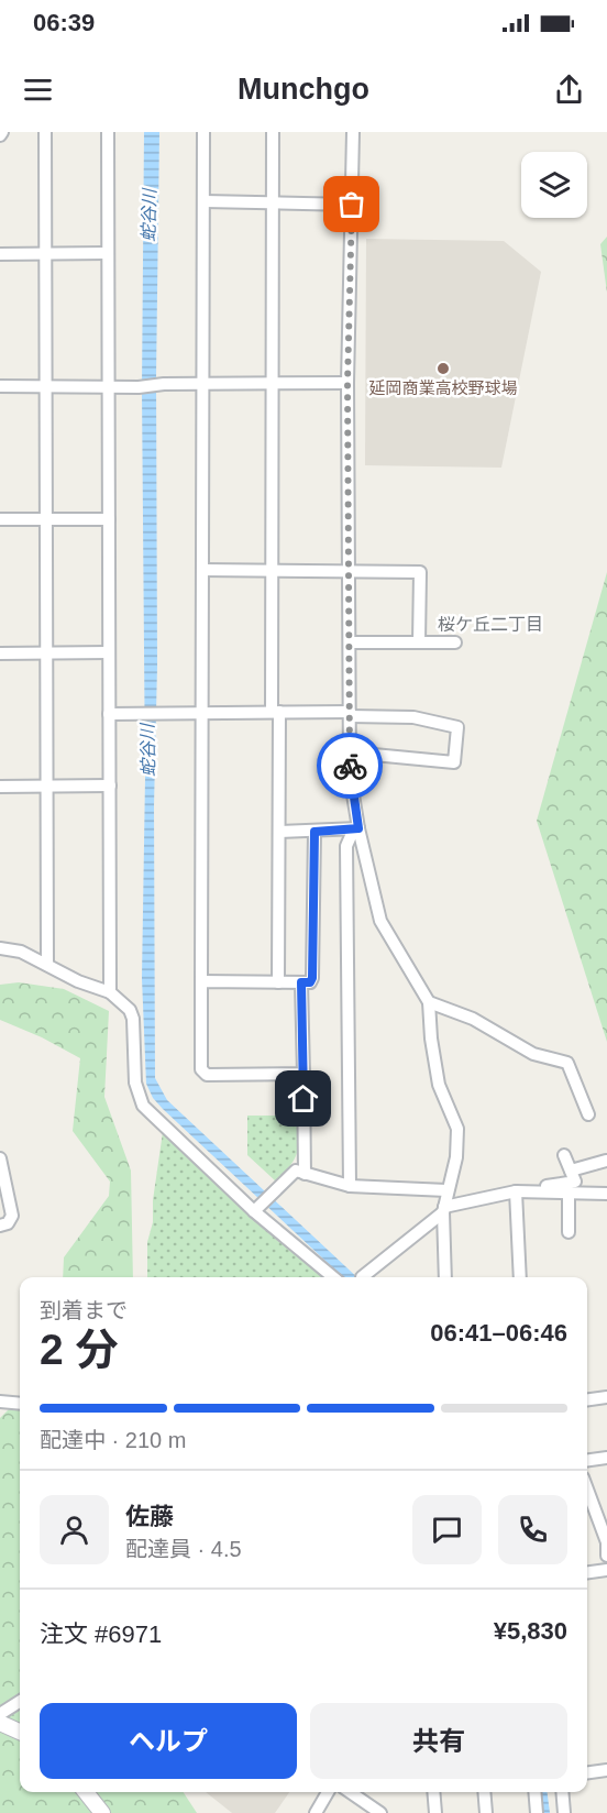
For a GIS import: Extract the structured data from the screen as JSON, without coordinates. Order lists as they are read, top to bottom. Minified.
{"districts":["桜ケ丘二丁目"],"water":["蛇谷川"],"places":["延岡商業高校野球場"],"page":{"status":"06:39","header":"Munchgo","heading":["2 分","到着まで","06:41–06:46"],"panel":["佐藤","配達員 · 4.5","注文 #6971","¥5,830"],"bar":"配達中 · 210 m","buttons":["ヘルプ","共有"]}}
